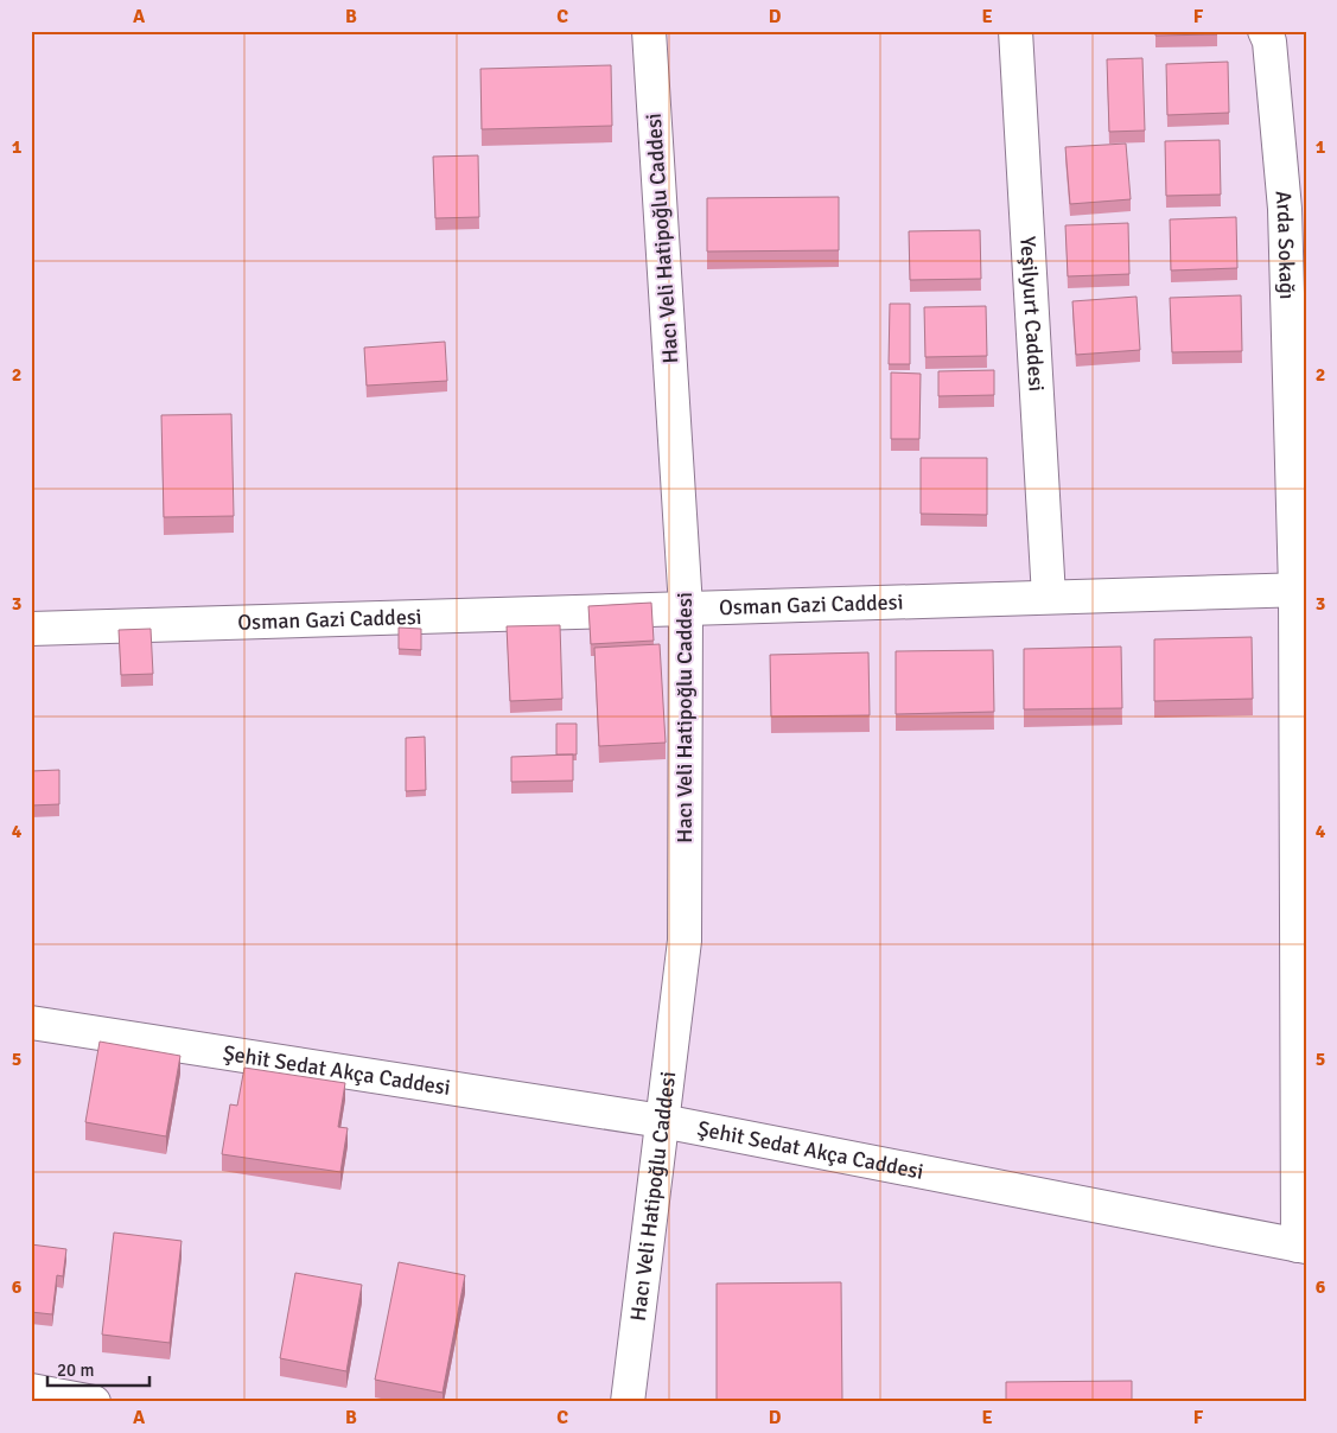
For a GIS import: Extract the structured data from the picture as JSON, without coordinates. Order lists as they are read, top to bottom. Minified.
{"streets":{"street":["Hacı Veli Hatipoğlu Caddesi","Arda Sokağı","Yeşilyurt Caddesi","Osman Gazi Caddesi","Şehit Sedat Akça Caddesi"]},"crossings":[["Hacı Veli Hatipoğlu Caddesi","Osman Gazi Caddesi"],["Hacı Veli Hatipoğlu Caddesi","Şehit Sedat Akça Caddesi"],["Arda Sokağı","Osman Gazi Caddesi"],["Arda Sokağı","Şehit Sedat Akça Caddesi"],["Yeşilyurt Caddesi","Osman Gazi Caddesi"]],"scale_bar":"20 m","grid":{"columns":["A","B","C","D","E","F"],"rows":["1","2","3","4","5","6"]}}
